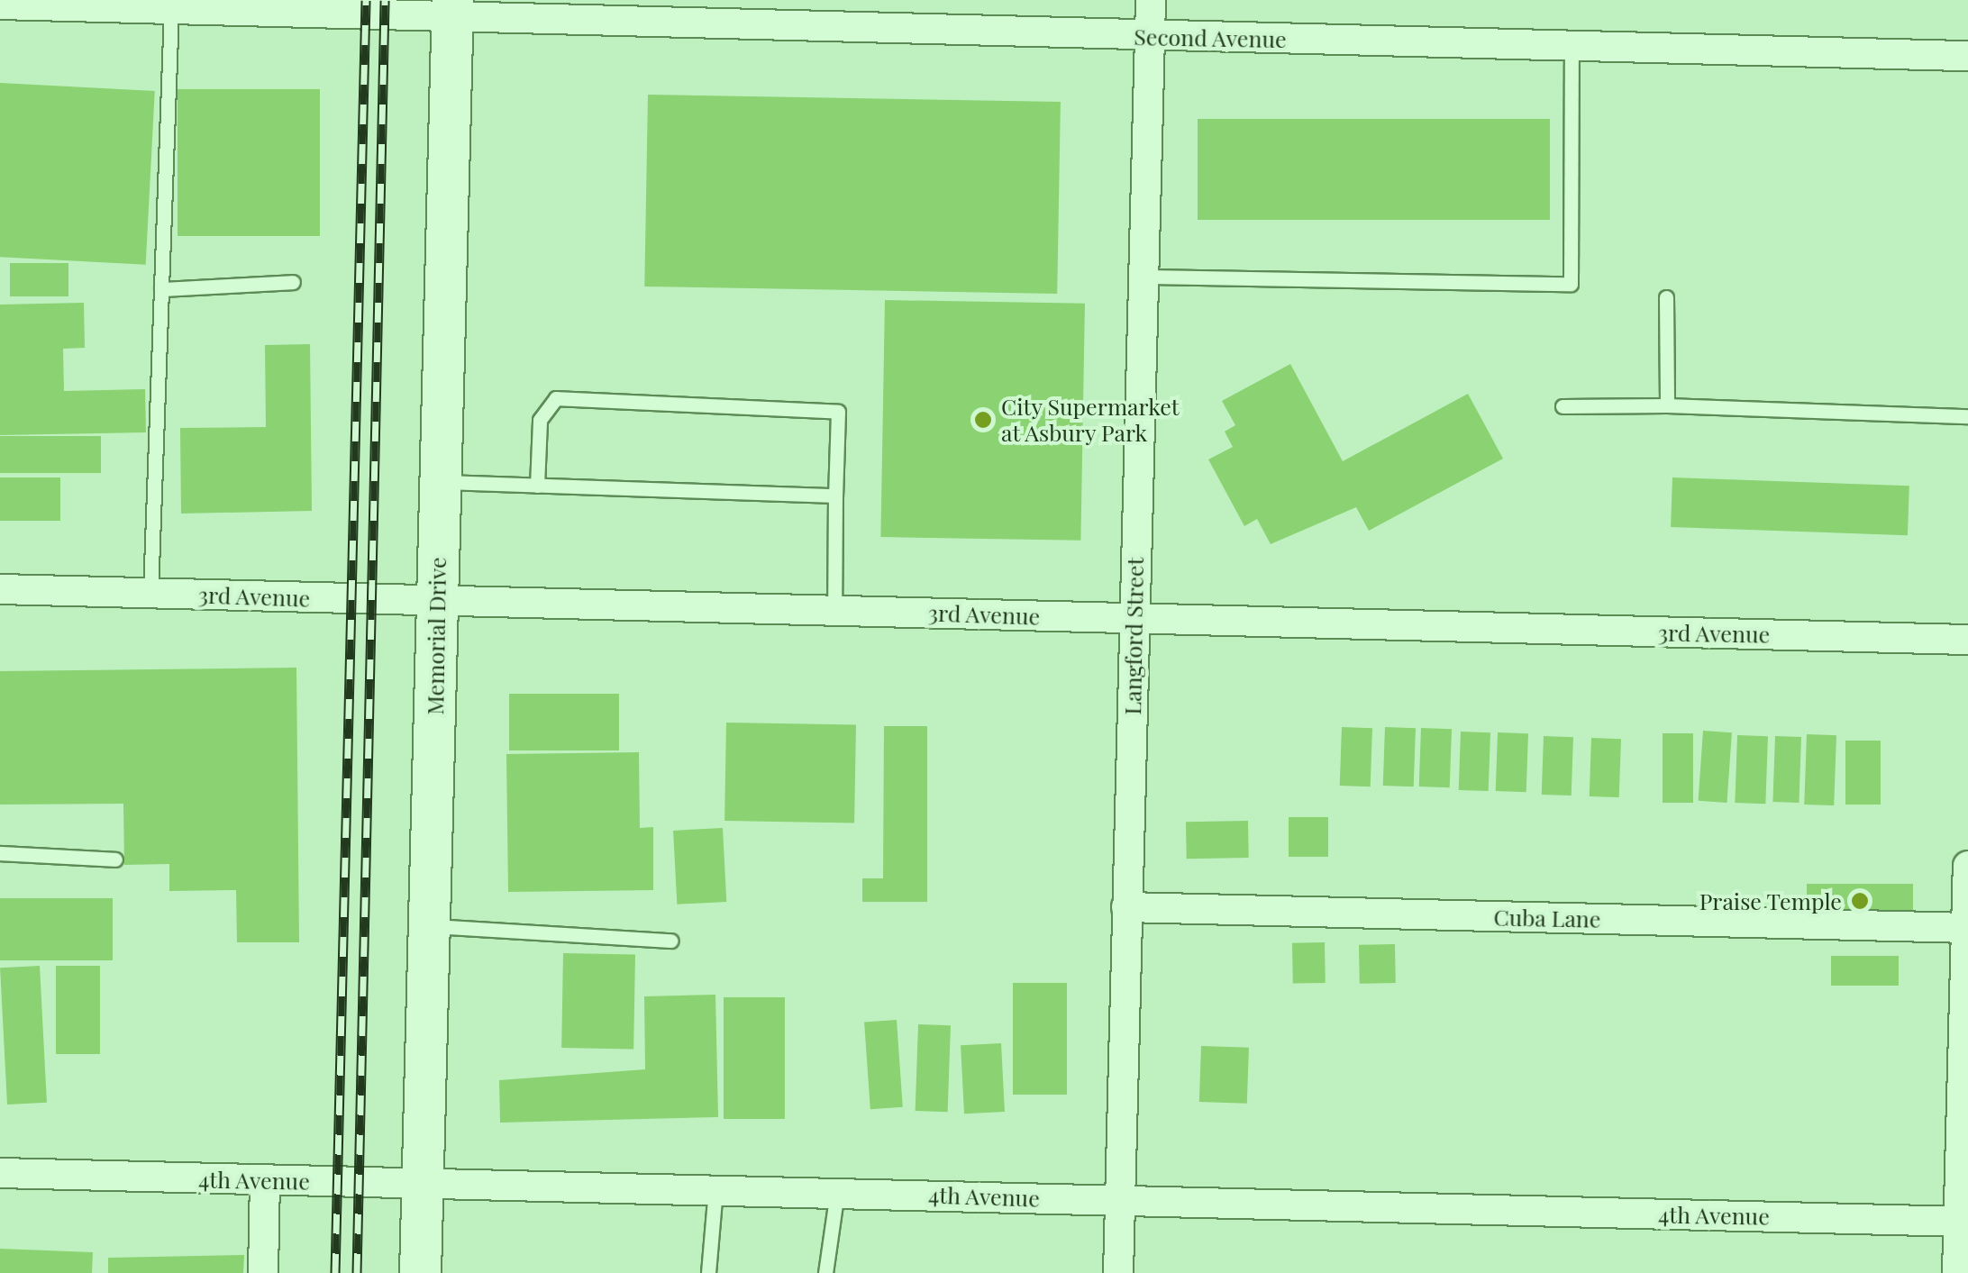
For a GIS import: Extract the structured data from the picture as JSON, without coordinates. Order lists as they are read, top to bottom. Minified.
{"streets":{"street":["Second Avenue","3rd Avenue","Memorial Drive","Langford Street","Cuba Lane","4th Avenue"]},"crossings":[["Second Avenue","Memorial Drive"],["Second Avenue","Langford Street"],["3rd Avenue","Memorial Drive"],["3rd Avenue","Langford Street"],["Memorial Drive","4th Avenue"],["Langford Street","Cuba Lane"],["Langford Street","4th Avenue"]],"places":["City Supermarket at Asbury Park","Praise Temple"]}
